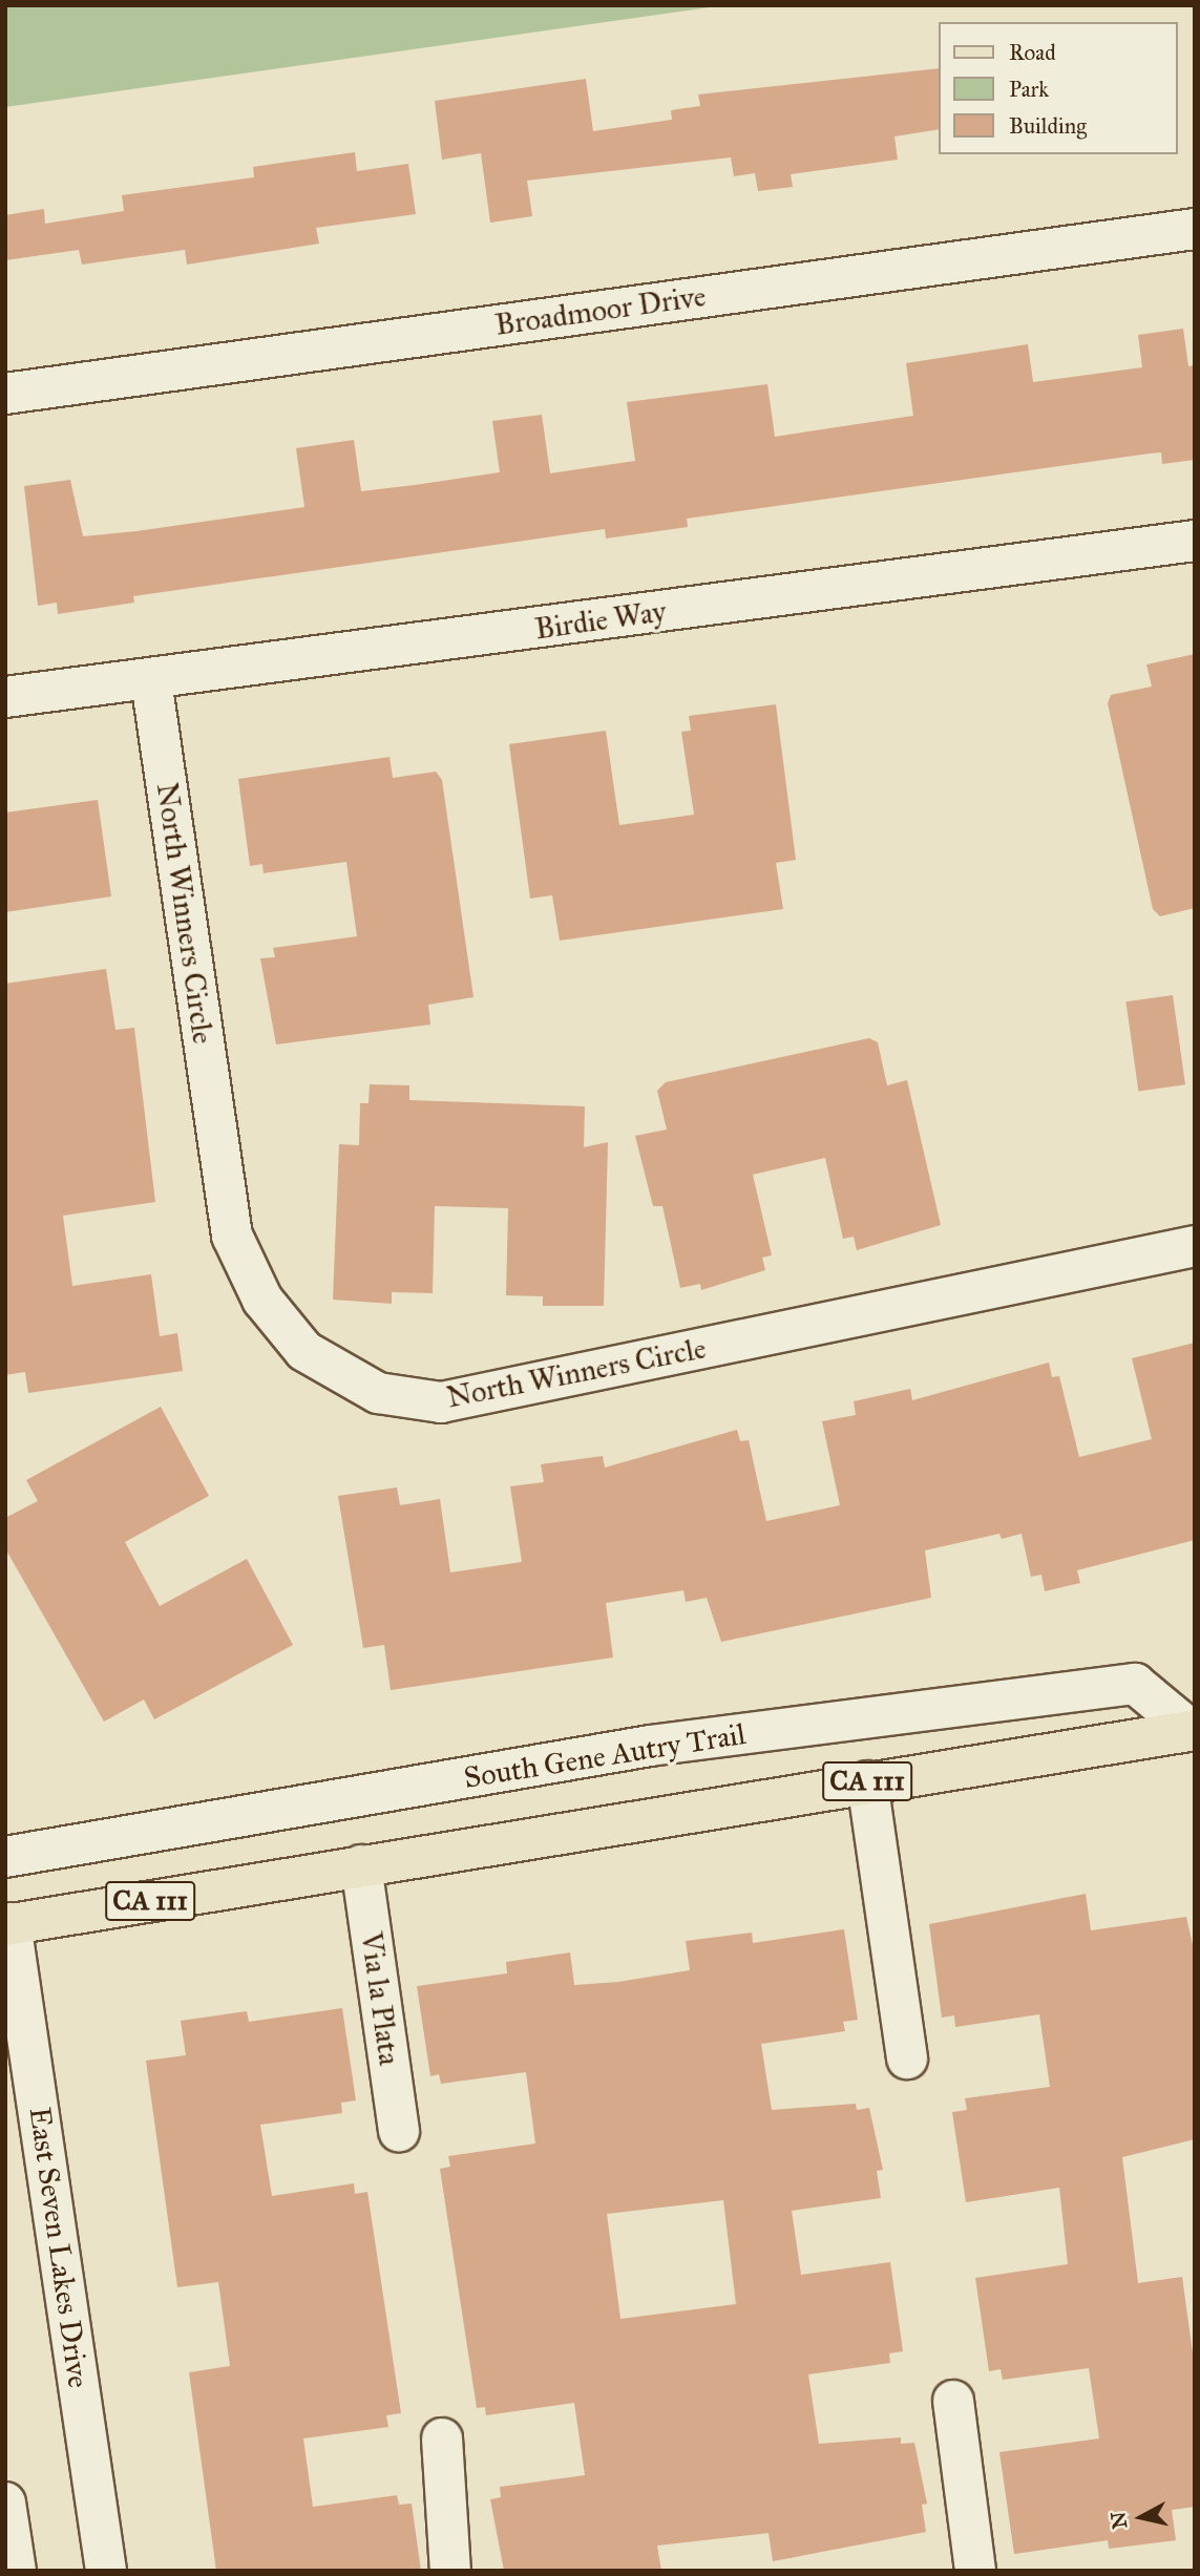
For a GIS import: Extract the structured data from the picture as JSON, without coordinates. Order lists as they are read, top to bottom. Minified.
{"streets":{"main road":["South Gene Autry Trail","CA 111"],"street":["Broadmoor Drive","Birdie Way","North Winners Circle","Via la Plata","East Seven Lakes Drive"]},"crossings":[["Birdie Way","North Winners Circle"],["South Gene Autry Trail","Via la Plata"],["South Gene Autry Trail","East Seven Lakes Drive"]],"legend":["Road","Park","Building"],"north":"left"}
